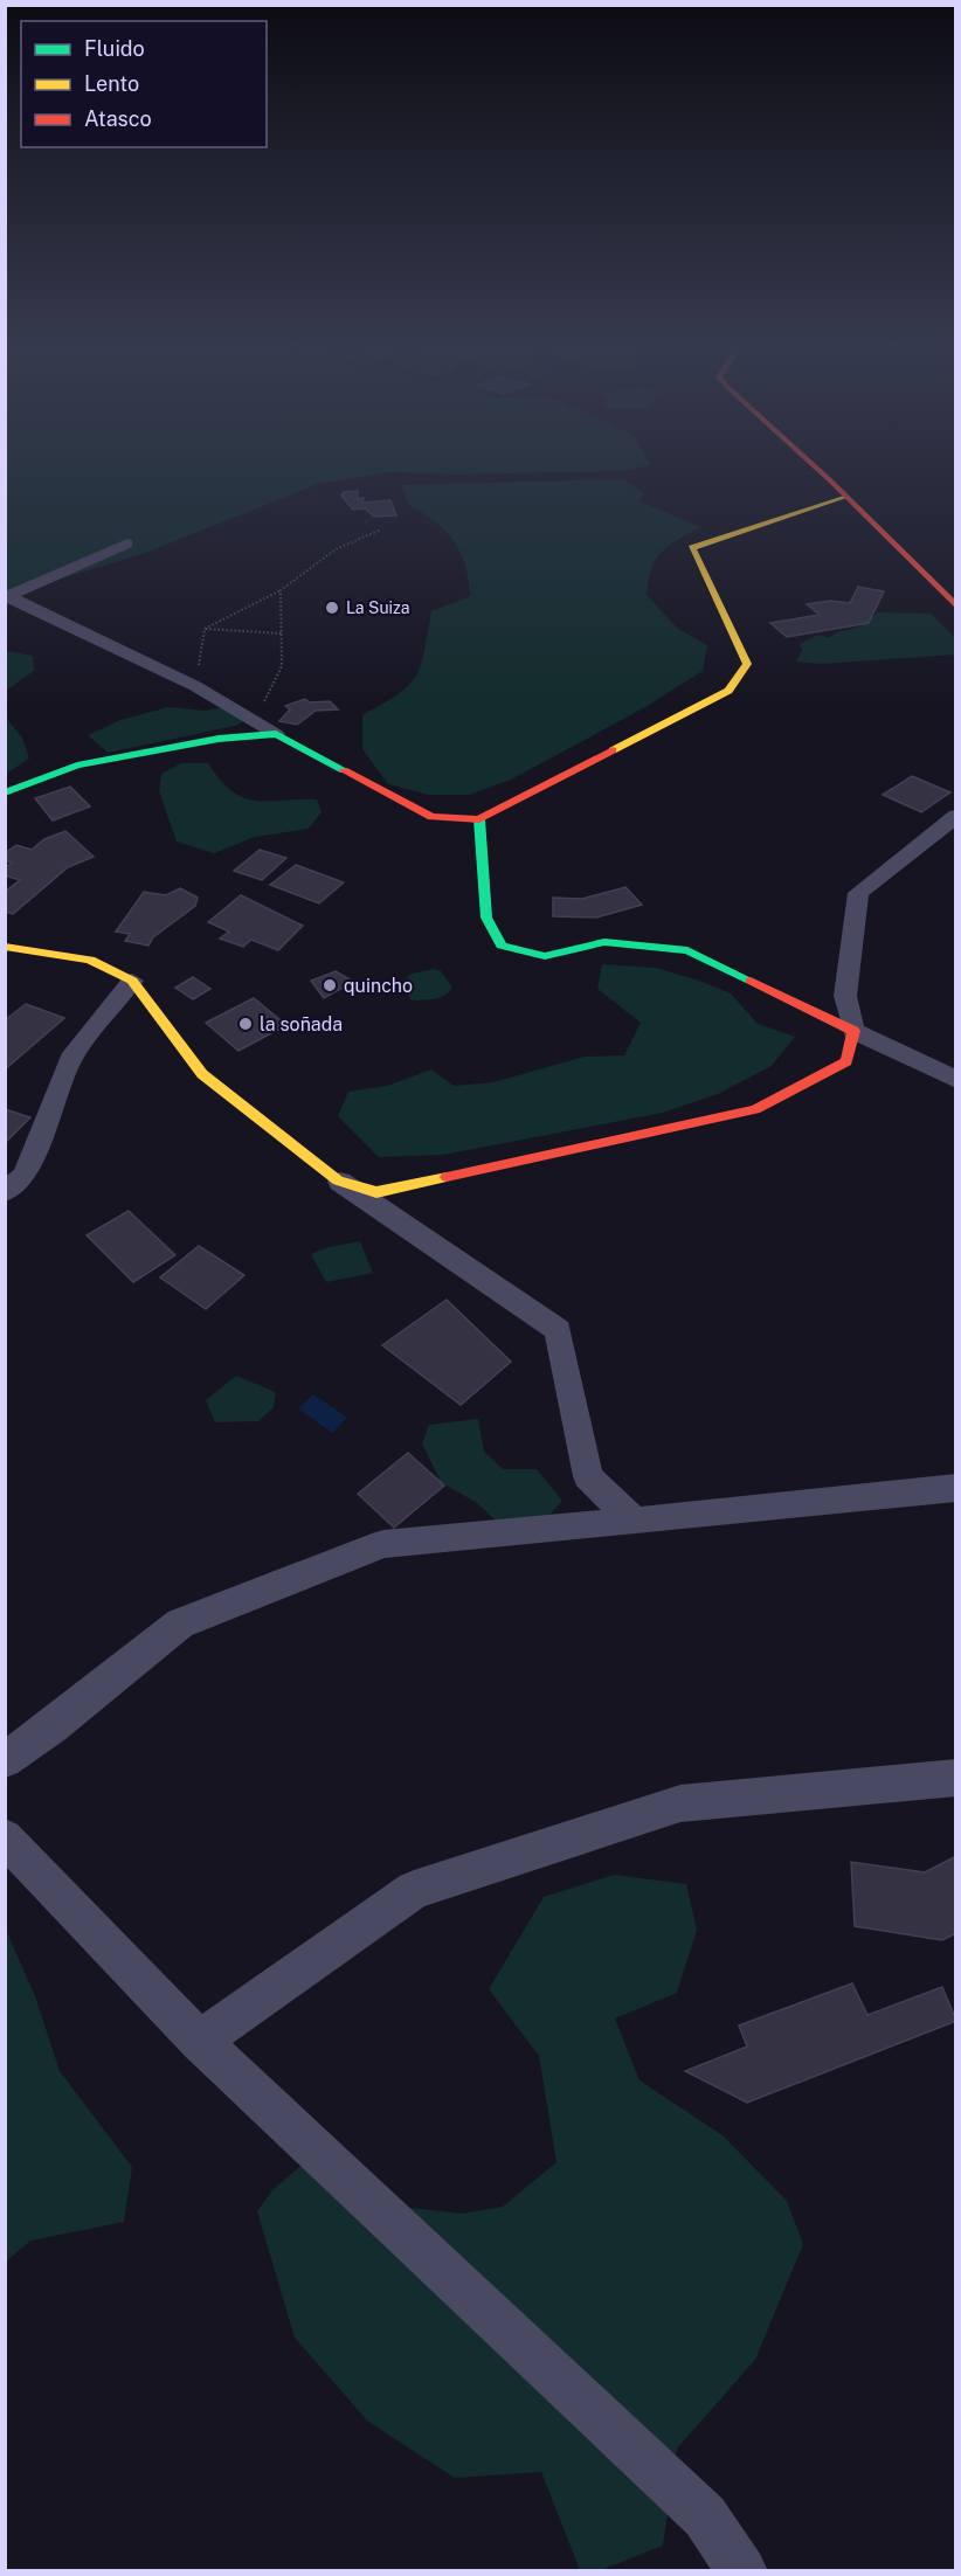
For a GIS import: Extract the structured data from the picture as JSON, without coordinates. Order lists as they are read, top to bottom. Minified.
{"places":["La Suiza","quincho","la soñada"],"legend":["Fluido","Lento","Atasco"]}
